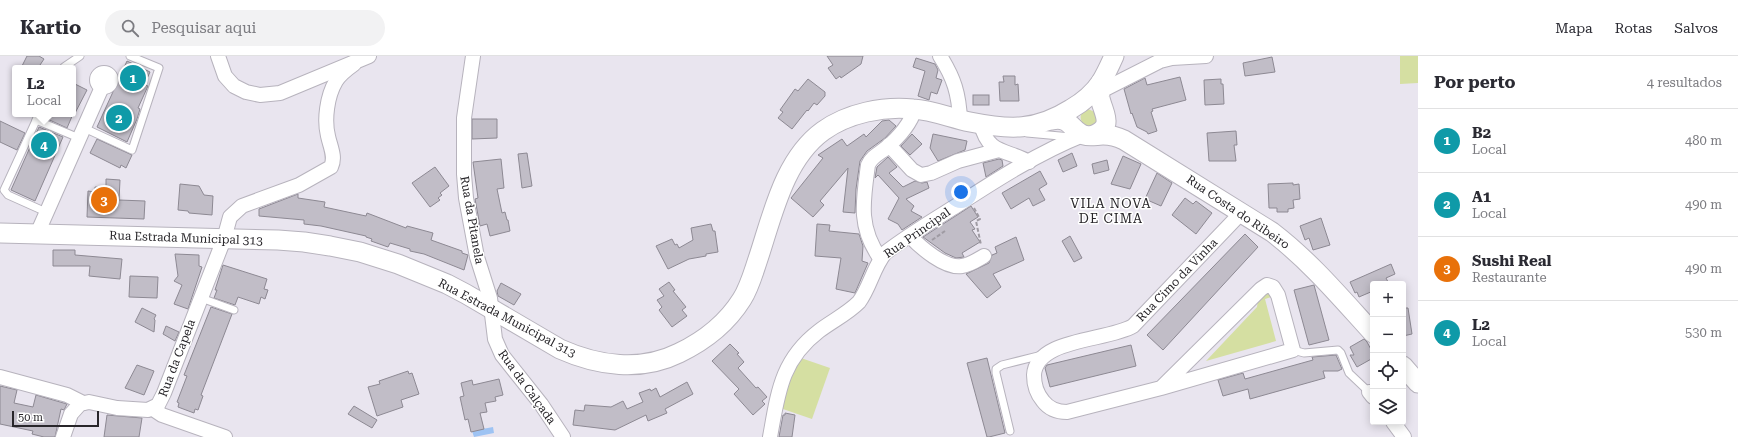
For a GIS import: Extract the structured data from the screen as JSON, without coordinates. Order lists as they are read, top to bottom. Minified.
{"streets":{"main road":["Rua Costa do Ribeiro","Rua Estrada Municipal 313"],"street":["Rua da Pitanela","Rua Principal","Rua Cimo da Vinha","Rua da Capela","Rua da Calçada"]},"crossings":[["Rua Costa do Ribeiro","Rua Cimo da Vinha"],["Rua da Pitanela","Rua Estrada Municipal 313"],["Rua da Pitanela","Rua da Calçada"],["Rua Estrada Municipal 313","Rua da Capela"],["Rua Estrada Municipal 313","Rua da Calçada"]],"districts":["VILA NOVA DE CIMA"],"scale_bar":"50 m","page":{"header":"Kartio","search":"Pesquisar aqui","nav":["Mapa","Rotas","Salvos"],"heading":["Por perto","4 resultados"],"pins":["1","2","4","3"],"popup":["L2","Local"],"list":[{"mark":"1","name":"B2","note":"Local","value":"480 m"},{"mark":"2","name":"A1","note":"Local","value":"490 m"},{"mark":"3","name":"Sushi Real","note":"Restaurante","value":"490 m"},{"mark":"4","name":"L2","note":"Local","value":"530 m"}],"map_buttons":["+","−"],"scale":"50 m"}}
